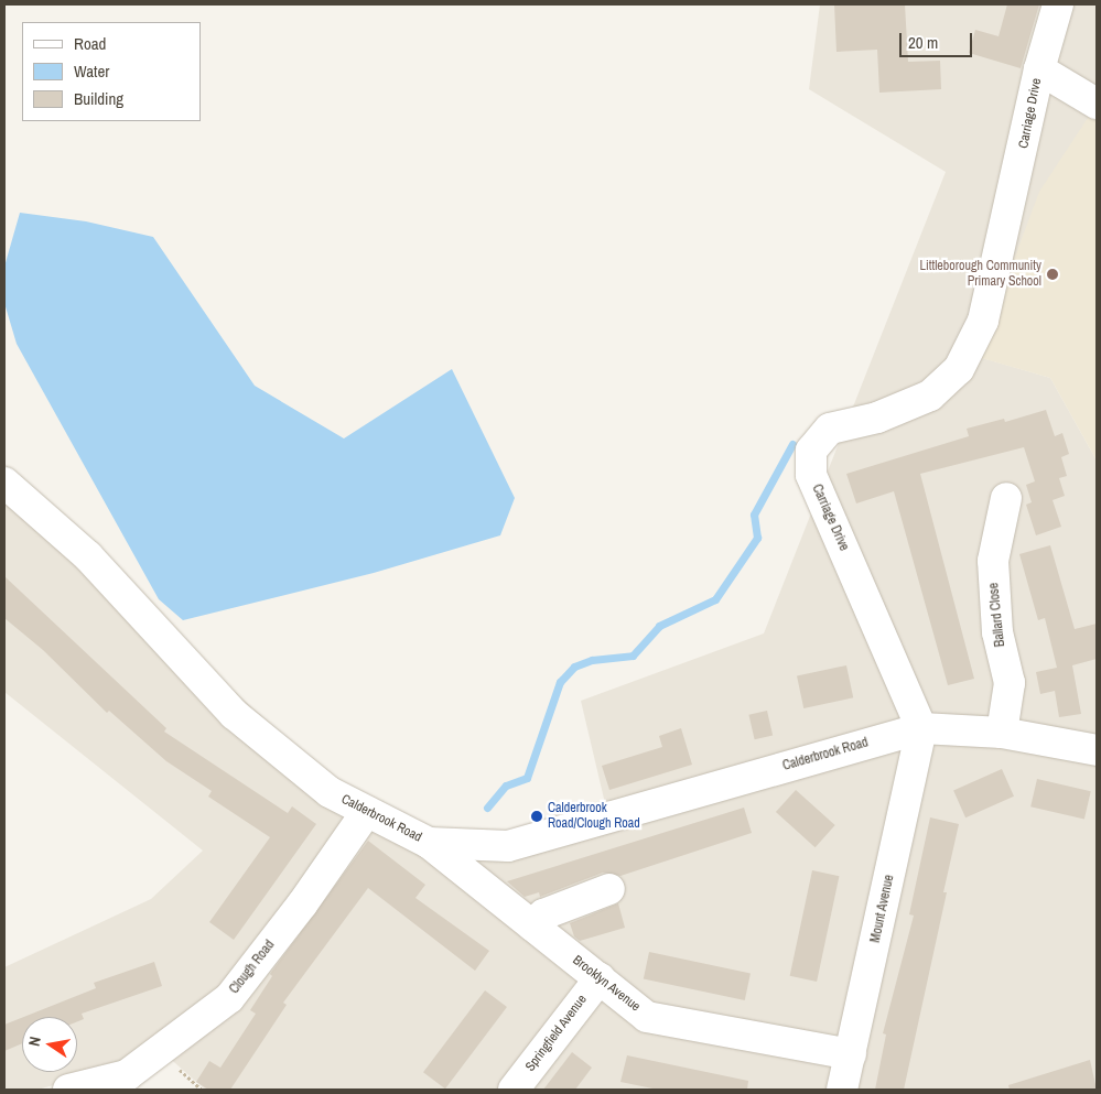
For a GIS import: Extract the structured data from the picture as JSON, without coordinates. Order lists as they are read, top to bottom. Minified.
{"streets":{"street":["Carriage Drive","Ballard Close","Calderbrook Road","Mount Avenue","Clough Road","Brooklyn Avenue","Springfield Avenue"]},"crossings":[["Carriage Drive","Calderbrook Road"],["Carriage Drive","Mount Avenue"],["Ballard Close","Calderbrook Road"],["Calderbrook Road","Mount Avenue"],["Calderbrook Road","Clough Road"],["Calderbrook Road","Brooklyn Avenue"],["Mount Avenue","Brooklyn Avenue"],["Brooklyn Avenue","Springfield Avenue"]],"places":["Littleborough Community Primary School","Calderbrook Road/Clough Road"],"legend":["Road","Water","Building"],"scale_bar":"20 m","north":"left"}
